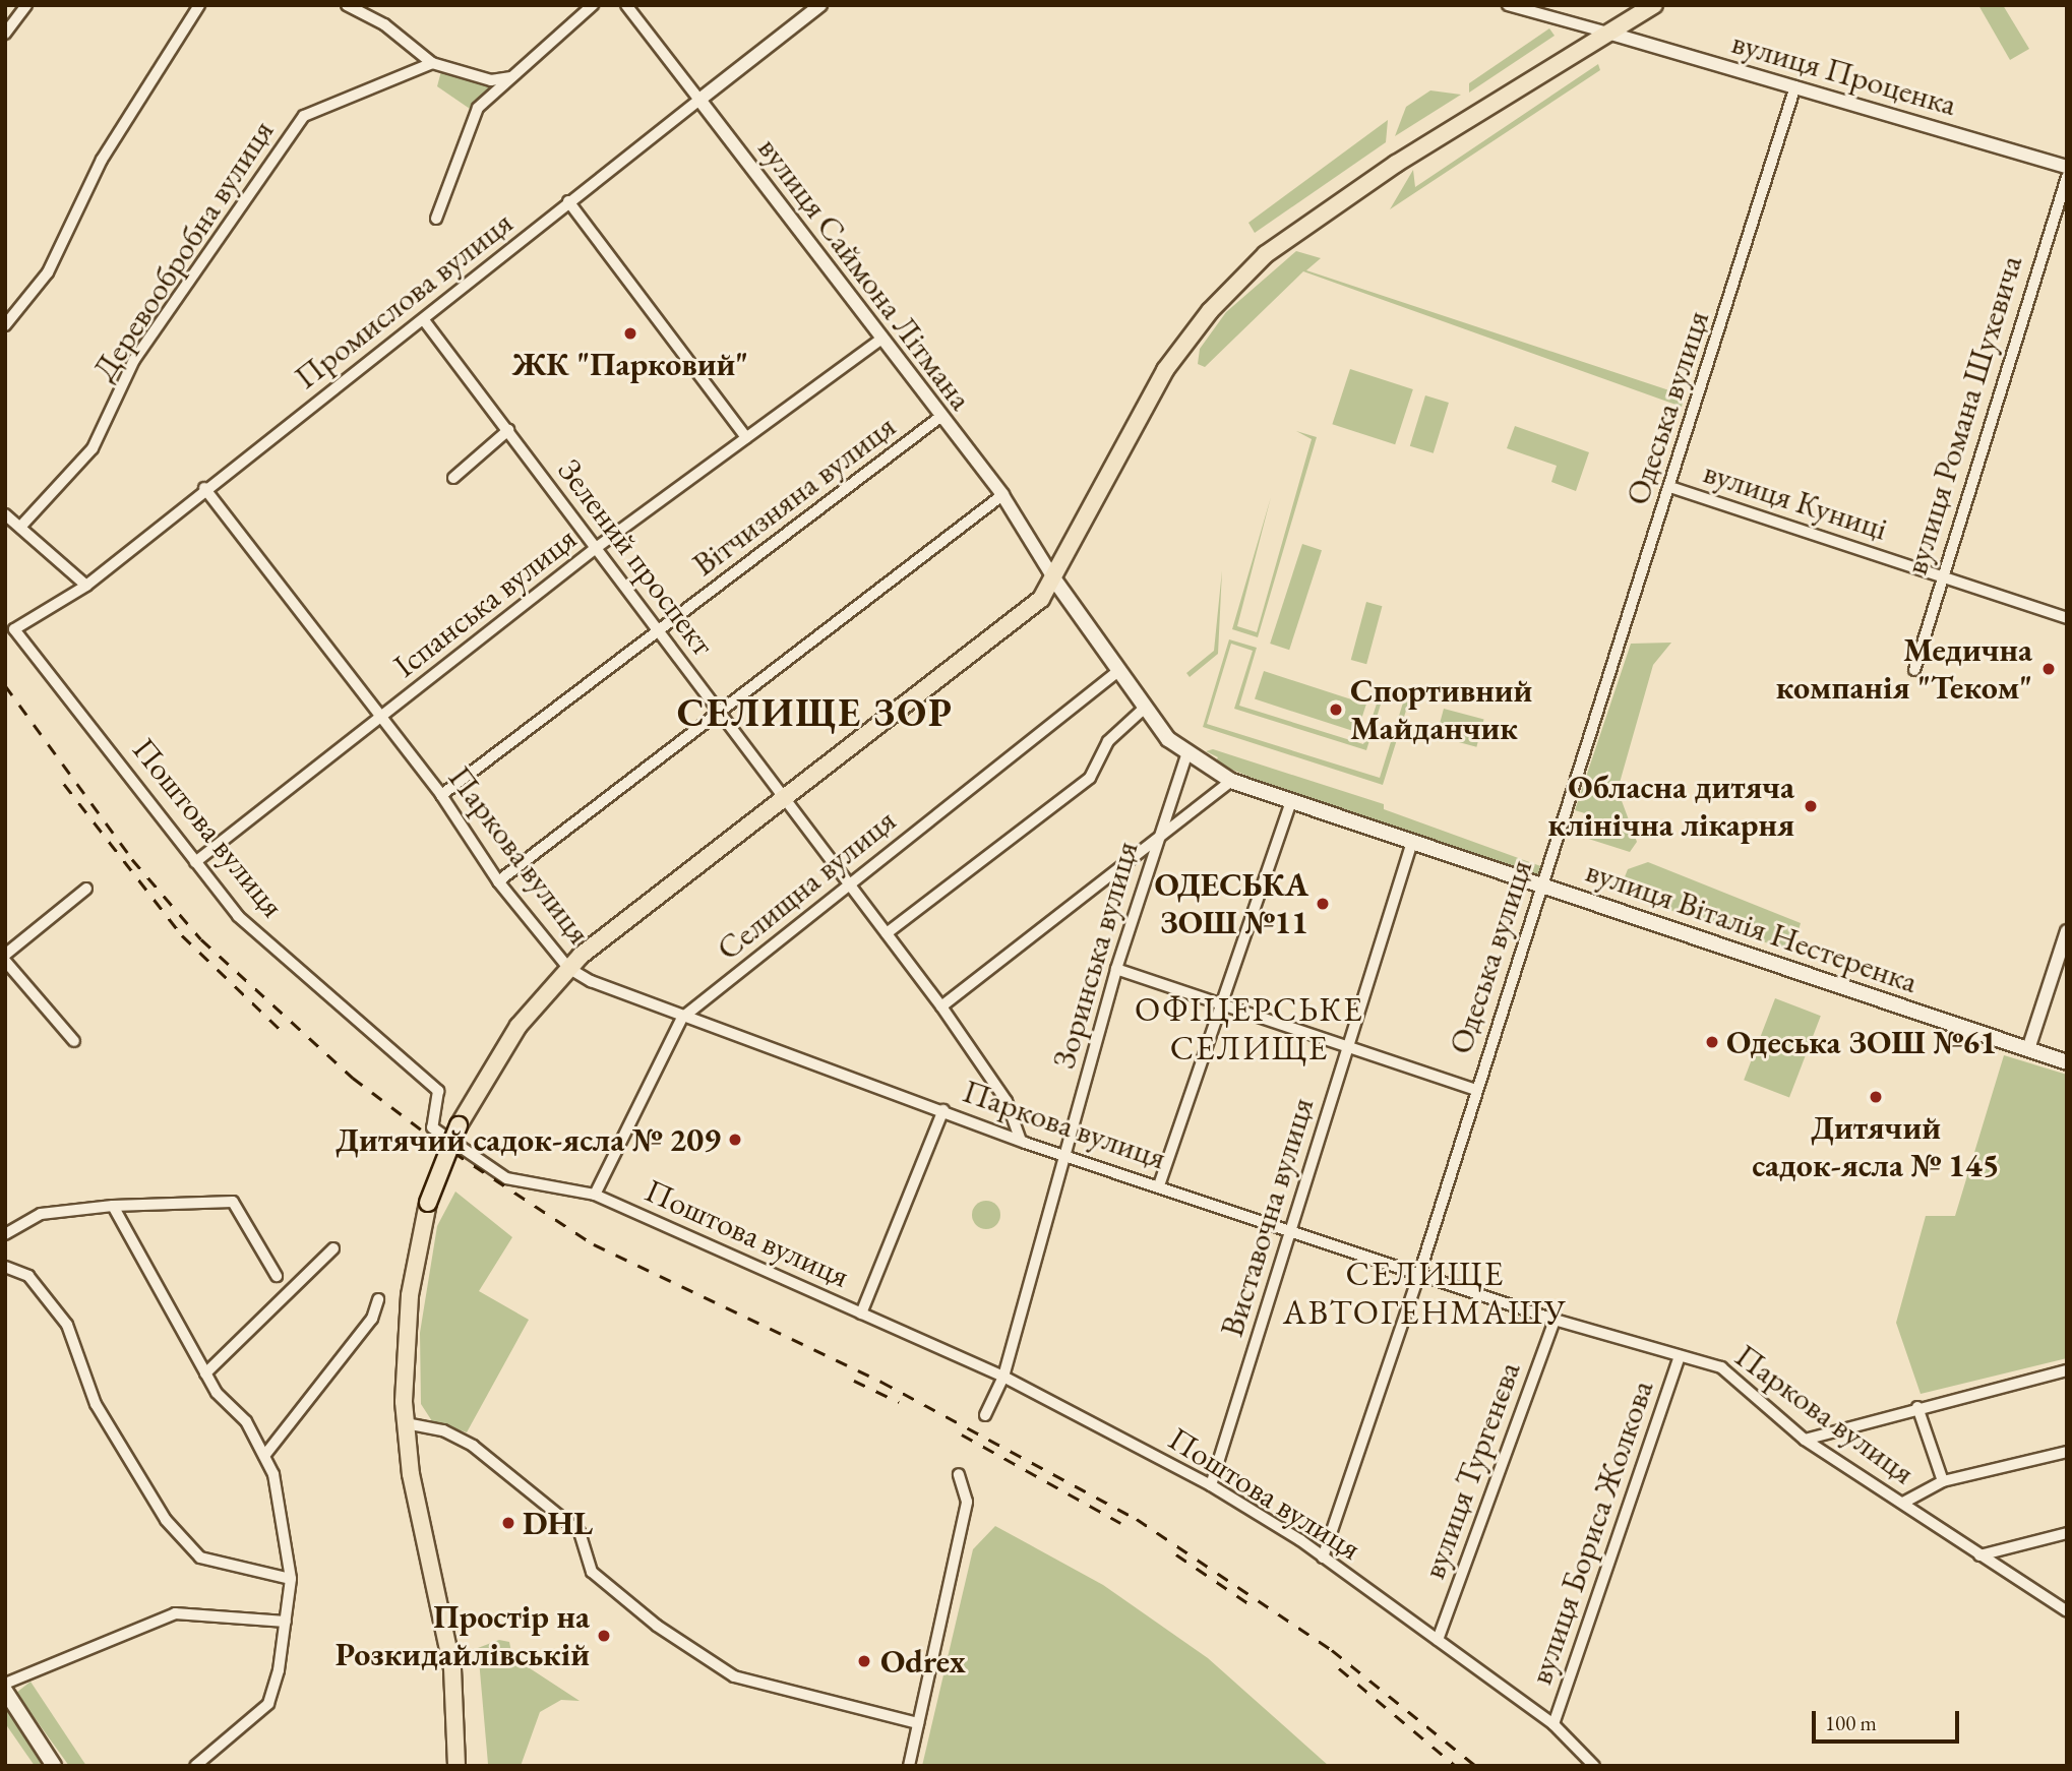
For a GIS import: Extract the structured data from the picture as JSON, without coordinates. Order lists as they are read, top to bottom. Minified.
{"streets":{"main road":["вулиця Віталія Нестеренка"],"street":["вулиця Проценка","Деревообробна вулиця","вулиця Саймона Літмана","Промислова вулиця","Одеська вулиця","вулиця Романа Шухевича","Вітчизняна вулиця","вулиця Куниці","Зелений проспект","Іспанська вулиця","Поштова вулиця","Паркова вулиця","Селищна вулиця","Зоринська вулиця","Виставочна вулиця","вулиця Тургенєва","вулиця Бориса Жолкова"]},"crossings":[["вулиця Проценка","Одеська вулиця"],["вулиця Саймона Літмана","Промислова вулиця"],["вулиця Саймона Літмана","Вітчизняна вулиця"],["вулиця Саймона Літмана","Іспанська вулиця"],["вулиця Саймона Літмана","вулиця Віталія Нестеренка"],["Промислова вулиця","Зелений проспект"],["Промислова вулиця","Поштова вулиця"],["Промислова вулиця","Паркова вулиця"],["Одеська вулиця","вулиця Куниці"],["Одеська вулиця","Поштова вулиця"],["Одеська вулиця","Паркова вулиця"],["Одеська вулиця","вулиця Віталія Нестеренка"],["вулиця Романа Шухевича","вулиця Куниці"],["Вітчизняна вулиця","Зелений проспект"],["Вітчизняна вулиця","Паркова вулиця"],["Зелений проспект","Іспанська вулиця"],["Зелений проспект","Паркова вулиця"],["Зелений проспект","Селищна вулиця"],["Іспанська вулиця","Поштова вулиця"],["Іспанська вулиця","Паркова вулиця"],["Поштова вулиця","Селищна вулиця"],["Поштова вулиця","Зоринська вулиця"],["Поштова вулиця","Виставочна вулиця"],["Поштова вулиця","вулиця Тургенєва"],["Поштова вулиця","вулиця Бориса Жолкова"],["Паркова вулиця","Селищна вулиця"],["Паркова вулиця","Зоринська вулиця"],["Паркова вулиця","Виставочна вулиця"],["Паркова вулиця","вулиця Тургенєва"],["Паркова вулиця","вулиця Бориса Жолкова"],["Селищна вулиця","вулиця Віталія Нестеренка"],["вулиця Віталія Нестеренка","Зоринська вулиця"],["вулиця Віталія Нестеренка","Виставочна вулиця"]],"districts":["СЕЛИЩЕ ЗОР","ОФІЦЕРСЬКЕ СЕЛИЩЕ","СЕЛИЩЕ АВТОГЕНМАШУ"],"places":["ЖК \"Парковий\"","Медична компанія \"Теком\"","Спортивний Майданчик","Обласна дитяча клінічна лікарня","ОДЕСЬКА ЗОШ №11","Одеська ЗОШ №61","Дитячий садок-ясла № 145","Дитячий садок-ясла № 209","DHL","Простір на Розкидайлівській","Odrex"],"scale_bar":"100 m"}
